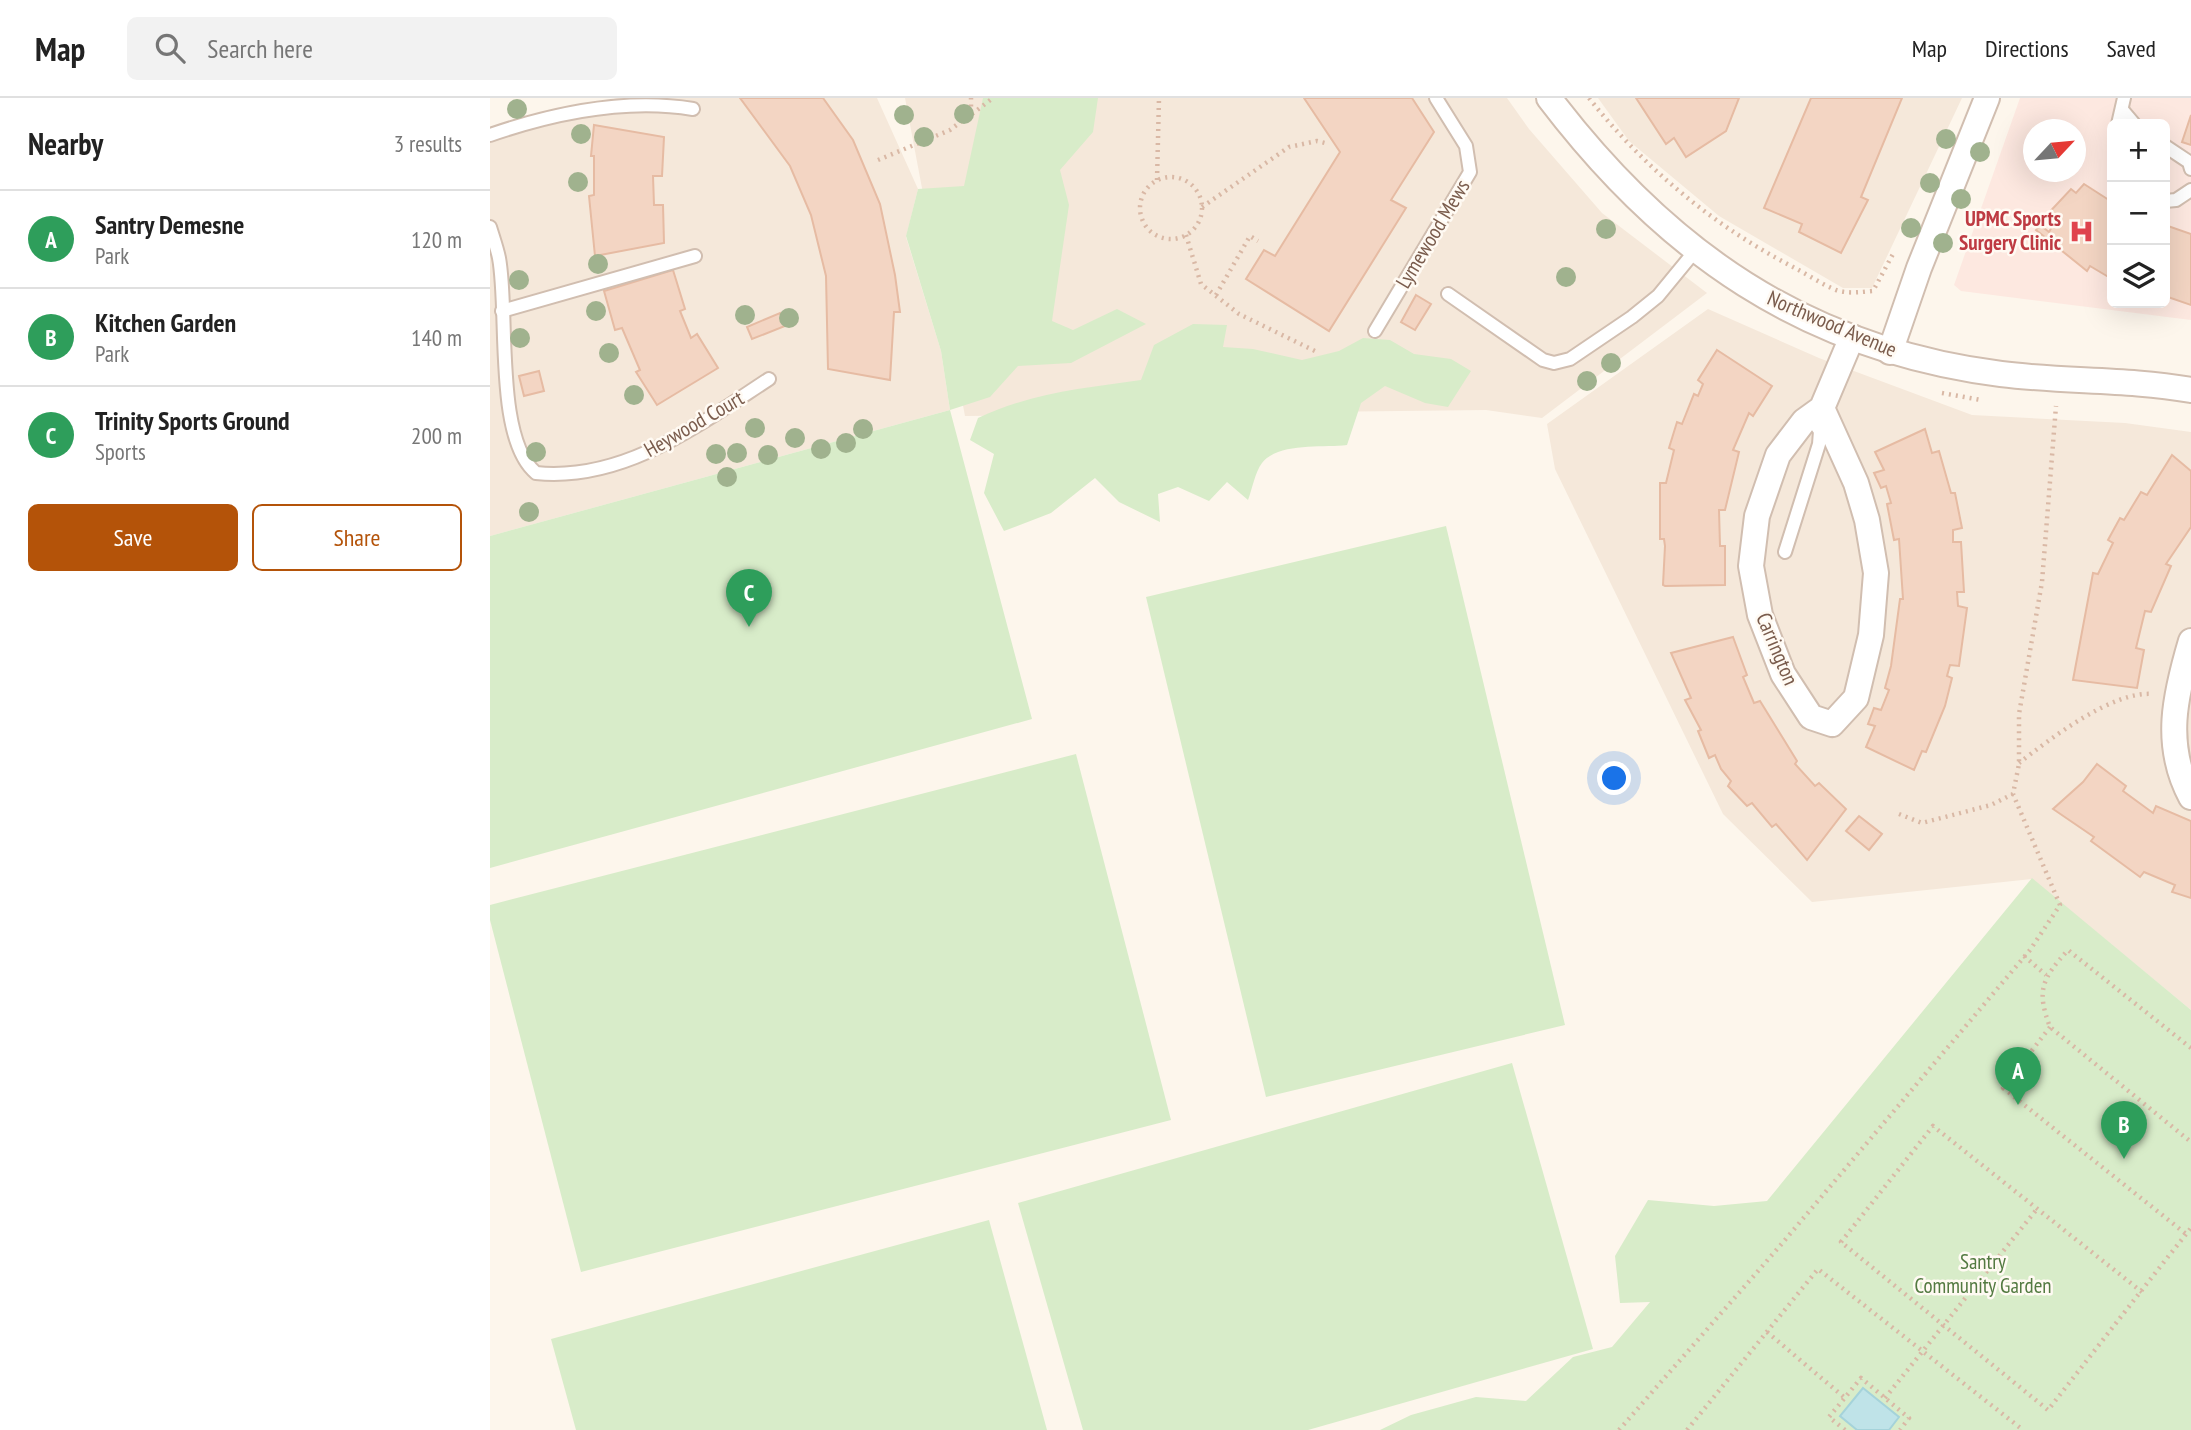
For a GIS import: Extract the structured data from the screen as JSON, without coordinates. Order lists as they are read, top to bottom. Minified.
{"streets":{"street":["Northwood Avenue","Carrington"],"lane":["Lymewood Mews","Heywood Court"]},"crossings":[["Northwood Avenue","Carrington"]],"parks":["Santry Community Garden"],"places":{"hospital":["UPMC Sports Surgery Clinic"]},"north":"top right","page":{"header":"Map","search":"Search here","nav":["Map","Directions","Saved"],"heading":["Nearby","3 results"],"map_buttons":["+","−"],"list":[{"mark":"A","name":"Santry Demesne","note":"Park","value":"120 m"},{"mark":"B","name":"Kitchen Garden","note":"Park","value":"140 m"},{"mark":"C","name":"Trinity Sports Ground","note":"Sports","value":"200 m"}],"buttons":["Save","Share"],"pins":["C","A","B"]}}
